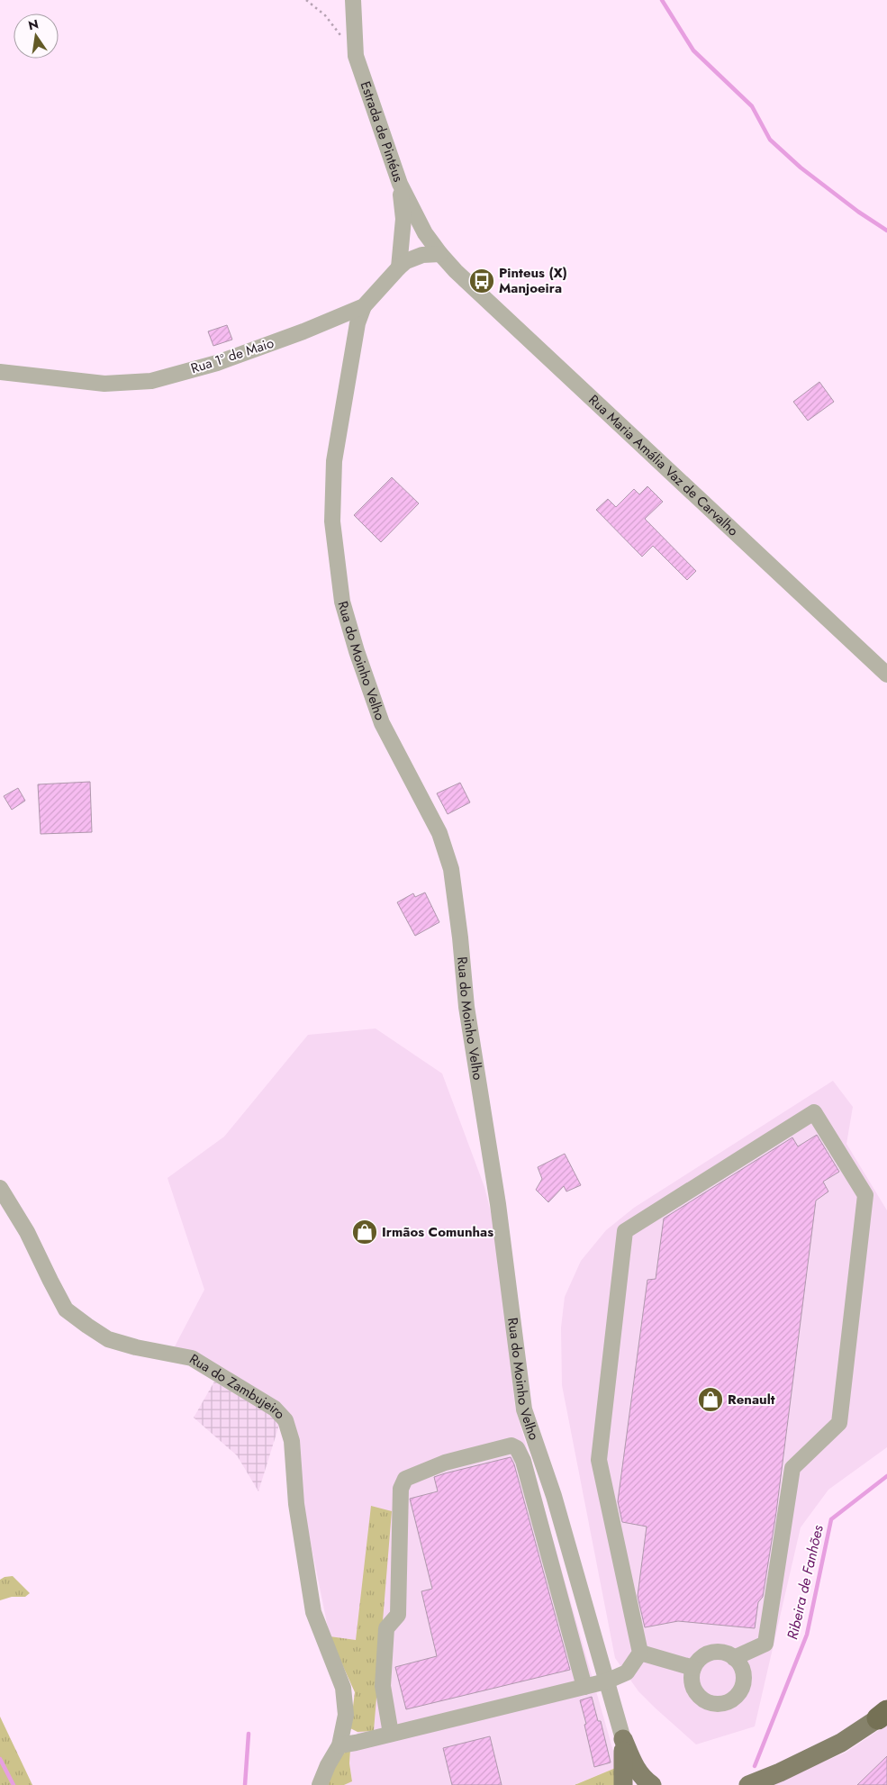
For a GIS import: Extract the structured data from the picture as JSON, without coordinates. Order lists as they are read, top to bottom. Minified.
{"streets":{"street":["Estrada de Pintéus","Rua 1º de Maio","Rua Maria Amália Vaz de Carvalho","Rua do Moinho Velho","Rua do Zambujeiro"]},"crossings":[["Estrada de Pintéus","Rua 1º de Maio"],["Estrada de Pintéus","Rua Maria Amália Vaz de Carvalho"],["Rua 1º de Maio","Rua Maria Amália Vaz de Carvalho"],["Rua 1º de Maio","Rua do Moinho Velho"]],"water":["Ribeira de Fanhões"],"places":{"bus stop":["Pinteus (X) Manjoeira"],"shop":["Irmãos Comunhas","Renault"]},"north":"top"}
